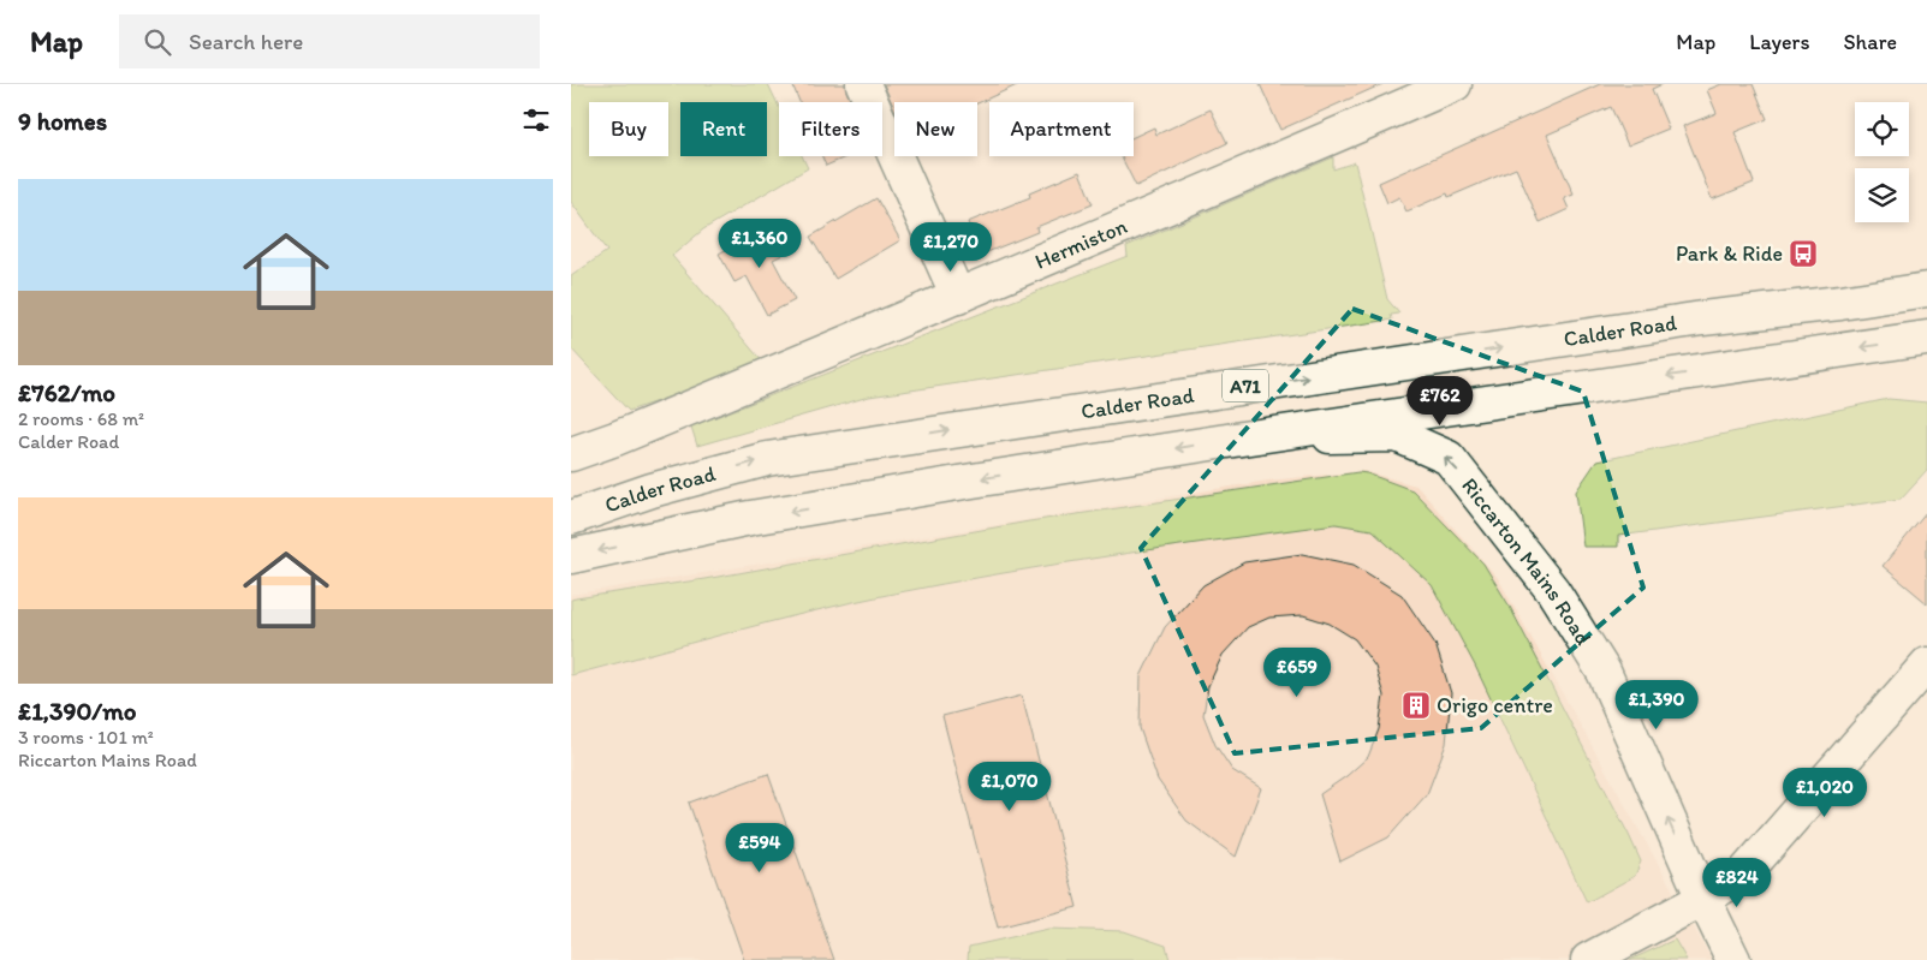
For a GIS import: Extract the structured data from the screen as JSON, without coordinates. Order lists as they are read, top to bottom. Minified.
{"streets":{"main road":["Hermiston","Calder Road","A71","Riccarton Mains Road"]},"crossings":[["Calder Road","Riccarton Mains Road"]],"one_way":["Riccarton Mains Road"],"places":{"bus stop":["Park & Ride"],"building":["Origo centre"]},"page":{"header":"Map","search":"Search here","nav":["Map","Layers","Share"],"heading":"9 homes","chip":["Buy","Rent","Filters","New","Apartment"],"list":[{"name":"£762/mo","note":"2 rooms · 68 m² · Calder Road"},{"name":"£1,390/mo","note":"3 rooms · 101 m² · Riccarton Mains Road"}],"price":["£1,360","£1,270","£762","£659","£1,390","£1,070","£1,020","£594","£824"]}}
